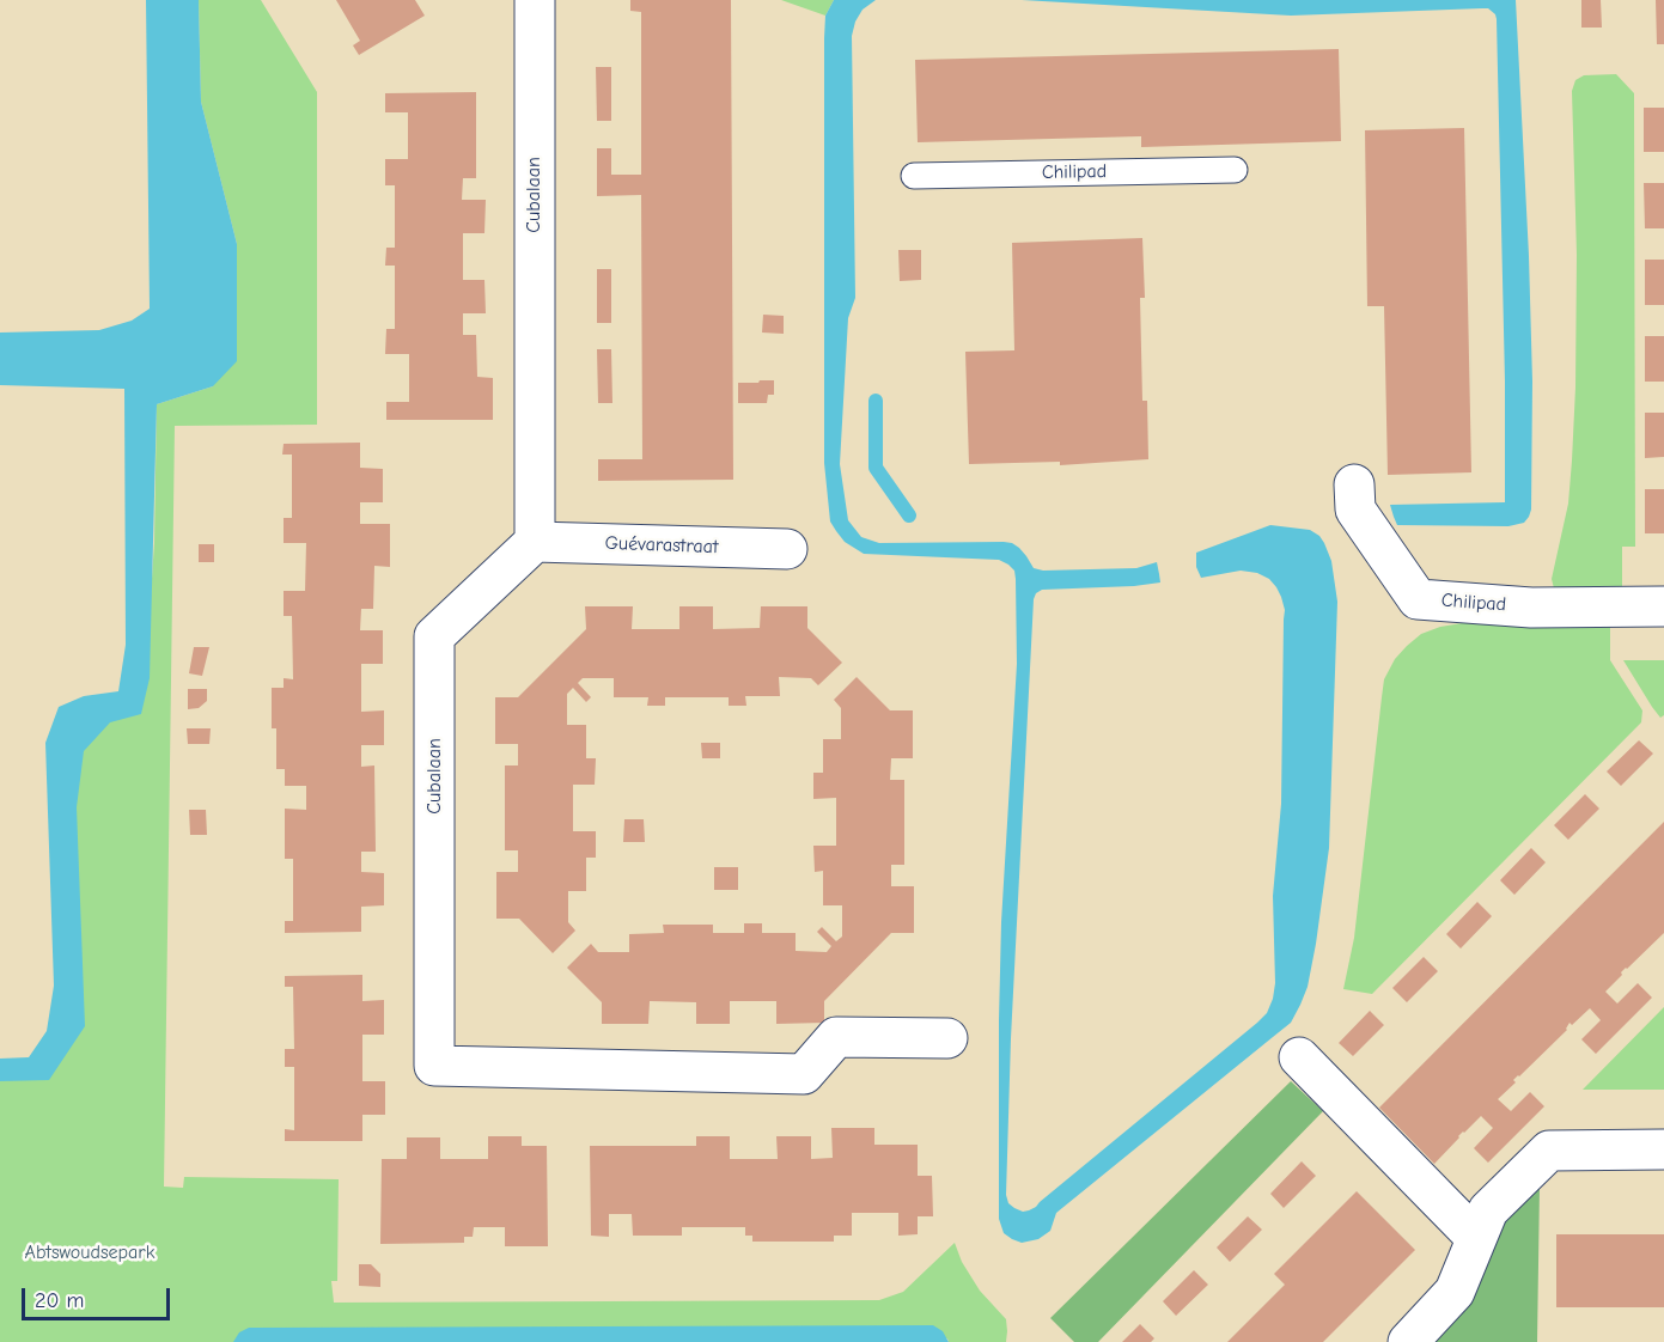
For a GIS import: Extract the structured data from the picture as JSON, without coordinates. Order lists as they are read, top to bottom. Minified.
{"streets":{"street":["Chilipad","Cubalaan","Guévarastraat"]},"crossings":[["Cubalaan","Guévarastraat"]],"parks":["Abtswoudsepark"],"scale_bar":"20 m"}
